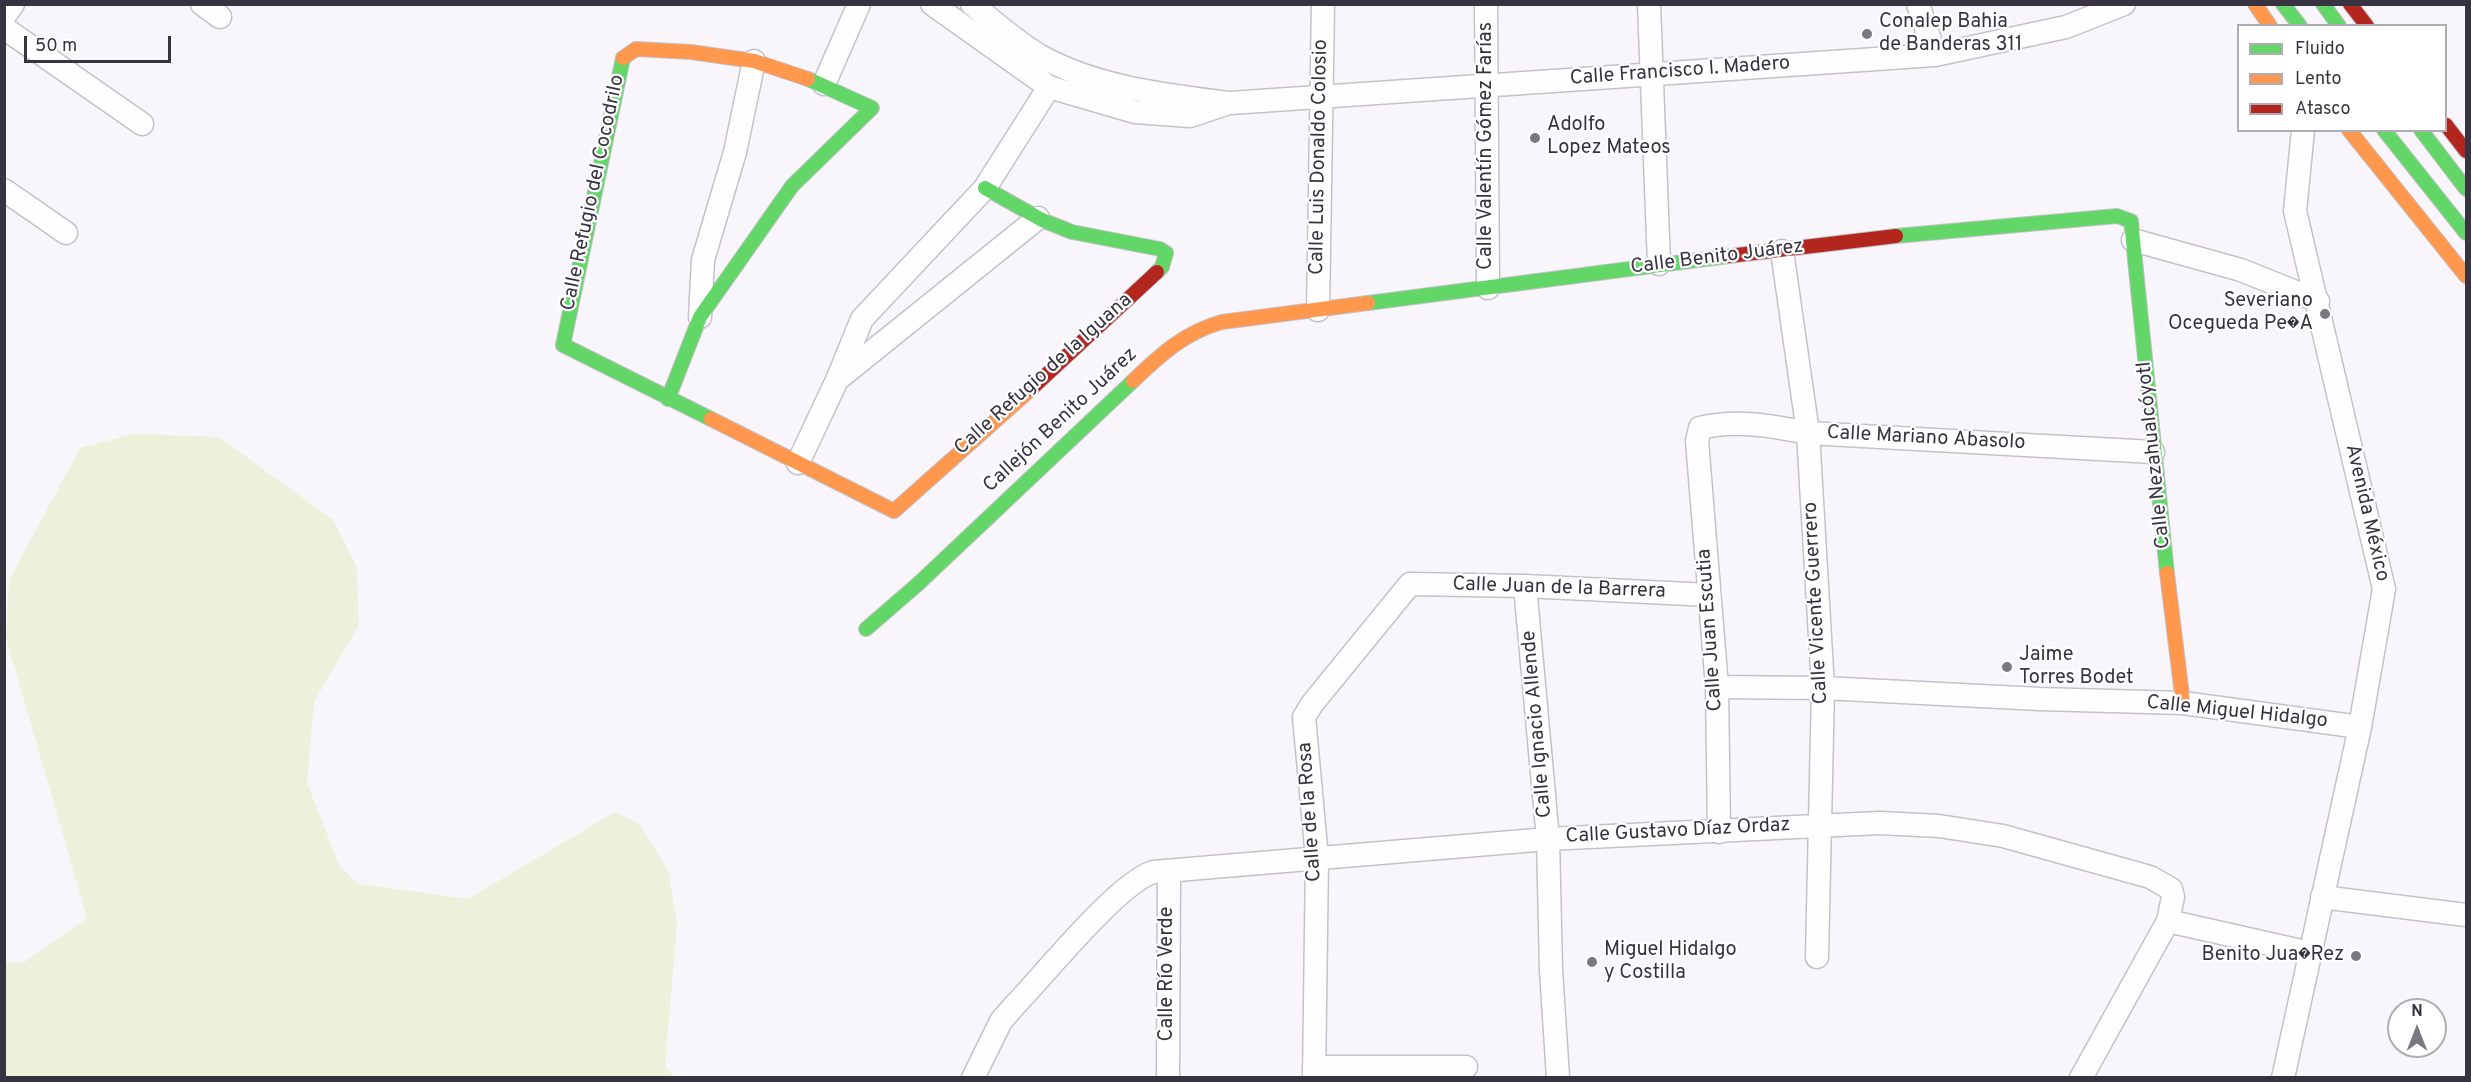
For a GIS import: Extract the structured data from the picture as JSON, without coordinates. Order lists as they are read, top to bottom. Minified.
{"streets":{"main road":["Calle Refugio del Cocodrilo","Calle Benito Juárez","Calle Refugio de la Iguana","Callejón Benito Juárez","Calle Nezahualcóyotl"],"street":["Calle Francisco I. Madero","Calle Valentín Gómez Farías","Calle Luis Donaldo Colosio","Calle Mariano Abasolo","Avenida México","Calle Juan de la Barrera","Calle Vicente Guerrero","Calle Juan Escutia","Calle Miguel Hidalgo","Calle Ignacio Allende","Calle de la Rosa","Calle Gustavo Díaz Ordaz","Calle Río Verde"]},"crossings":[["Calle Francisco I. Madero","Calle Valentín Gómez Farías"],["Calle Francisco I. Madero","Calle Luis Donaldo Colosio"],["Calle Valentín Gómez Farías","Calle Benito Juárez"],["Calle Luis Donaldo Colosio","Calle Benito Juárez"],["Calle Luis Donaldo Colosio","Callejón Benito Juárez"],["Calle Refugio del Cocodrilo","Calle Refugio de la Iguana"],["Calle Benito Juárez","Callejón Benito Juárez"],["Calle Benito Juárez","Calle Nezahualcóyotl"],["Calle Benito Juárez","Calle Vicente Guerrero"],["Calle Mariano Abasolo","Calle Nezahualcóyotl"],["Calle Mariano Abasolo","Calle Vicente Guerrero"],["Calle Mariano Abasolo","Calle Juan Escutia"],["Calle Nezahualcóyotl","Calle Miguel Hidalgo"],["Avenida México","Calle Miguel Hidalgo"],["Calle Juan de la Barrera","Calle Juan Escutia"],["Calle Juan de la Barrera","Calle Ignacio Allende"],["Calle Juan de la Barrera","Calle de la Rosa"],["Calle Vicente Guerrero","Calle Miguel Hidalgo"],["Calle Vicente Guerrero","Calle Gustavo Díaz Ordaz"],["Calle Juan Escutia","Calle Miguel Hidalgo"],["Calle Juan Escutia","Calle Gustavo Díaz Ordaz"],["Calle Ignacio Allende","Calle Gustavo Díaz Ordaz"],["Calle de la Rosa","Calle Gustavo Díaz Ordaz"],["Calle Gustavo Díaz Ordaz","Calle Río Verde"]],"places":["Conalep Bahia de Banderas 311","Adolfo Lopez Mateos","Severiano Ocegueda Pe�A","Jaime Torres Bodet","Benito Jua�Rez","Miguel Hidalgo y Costilla"],"legend":["Fluido","Lento","Atasco"],"scale_bar":"50 m","north":"top"}
